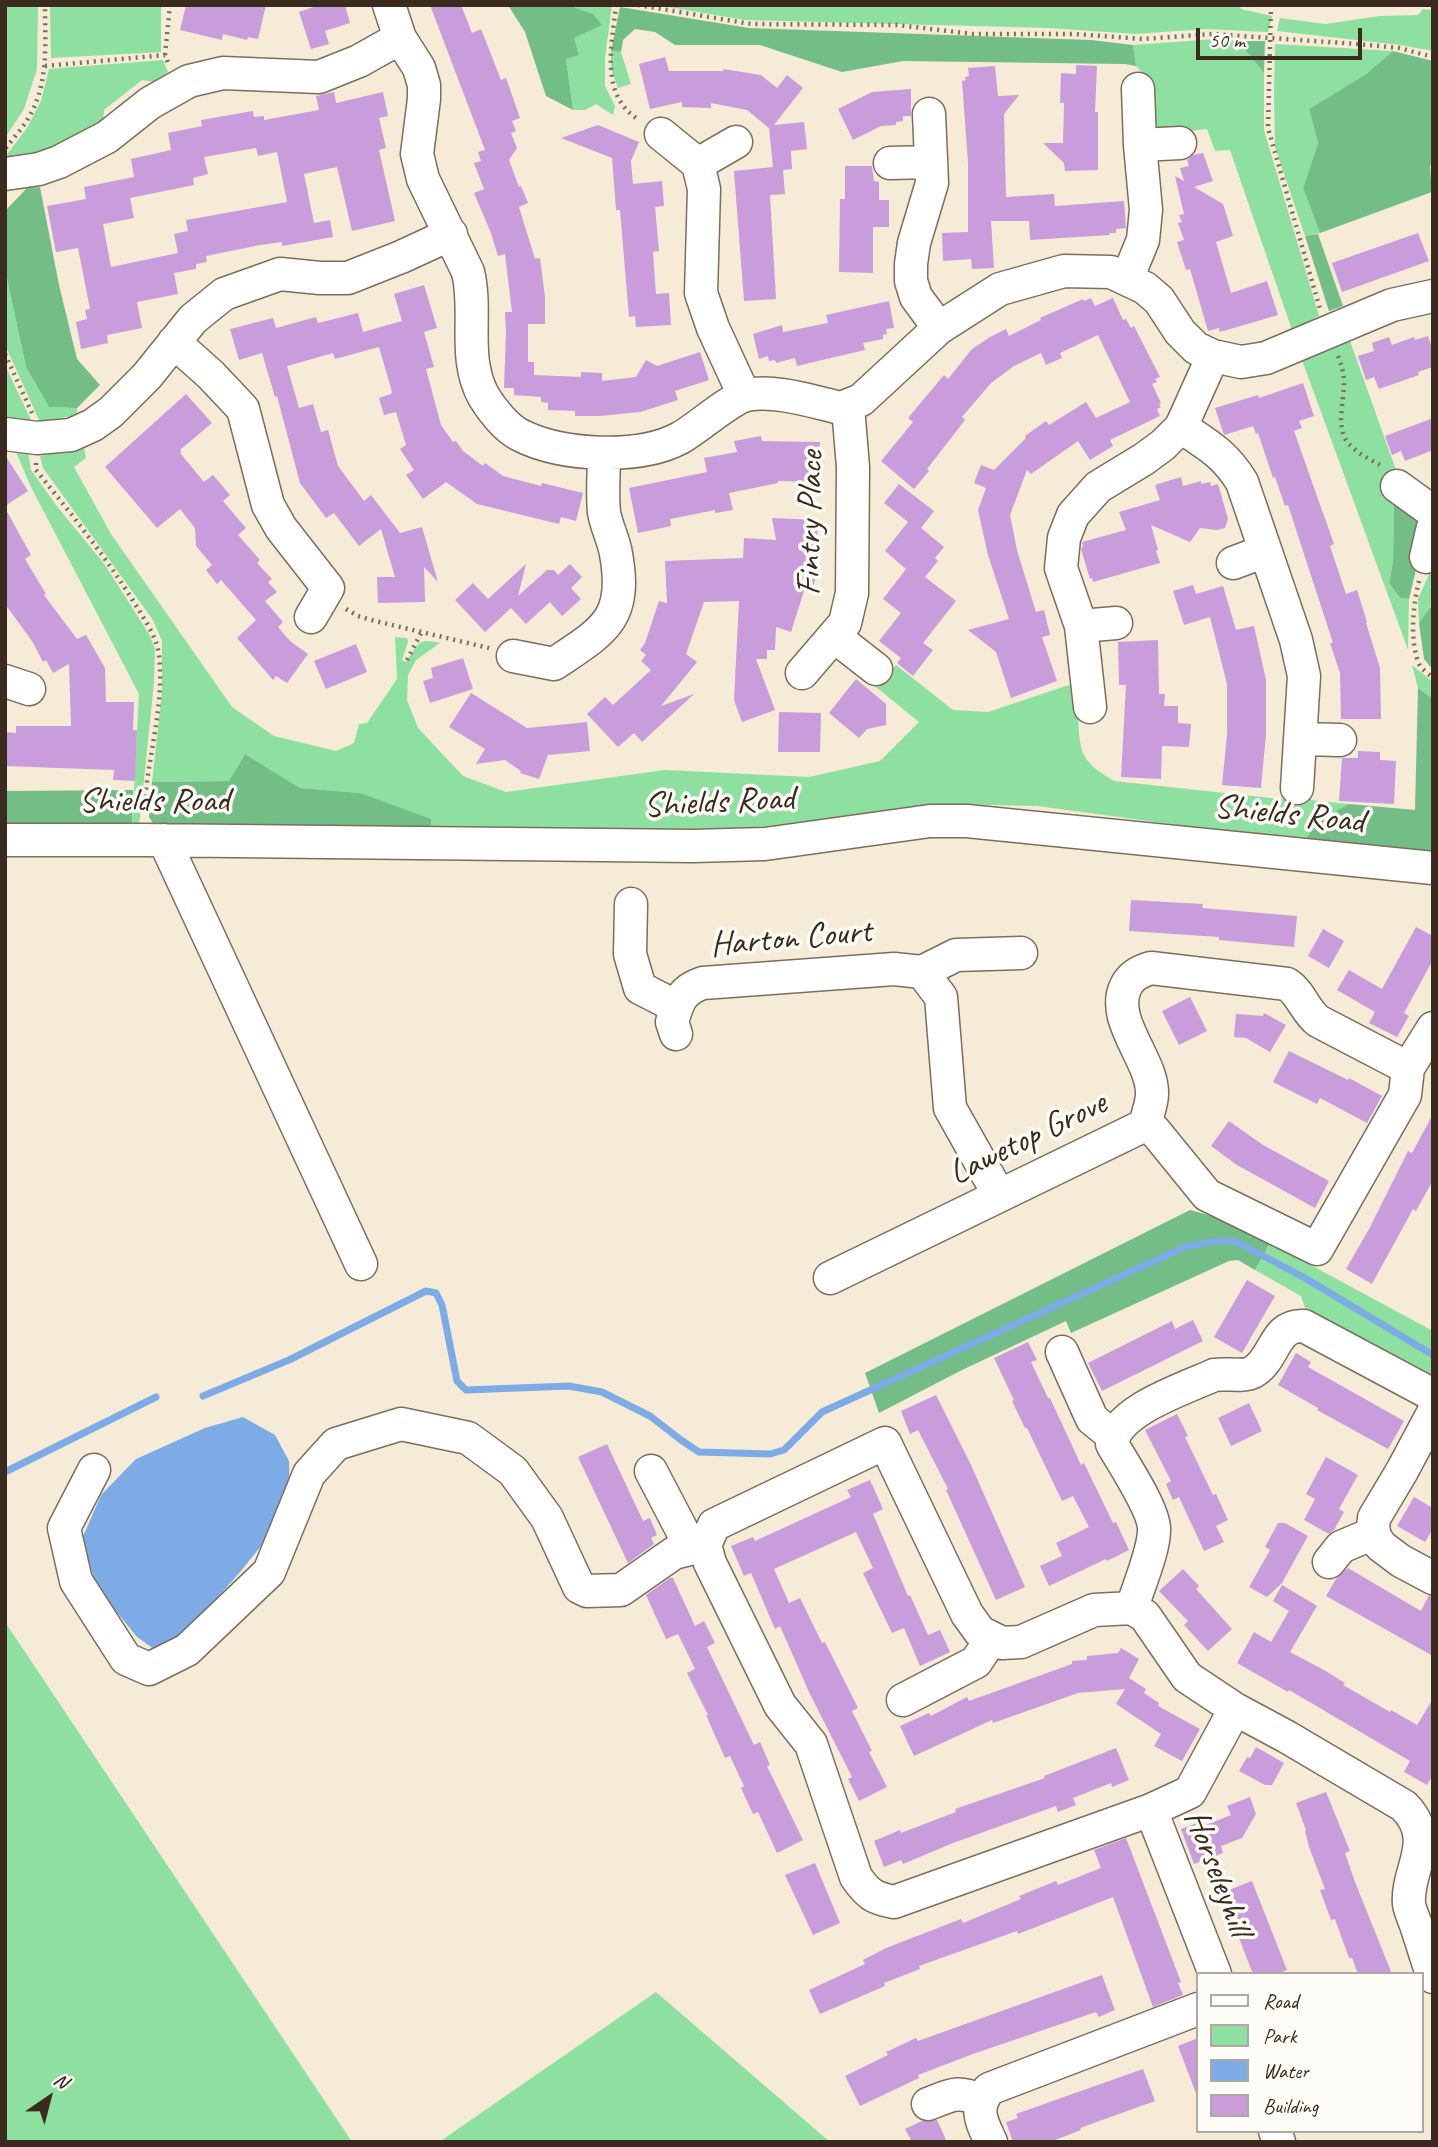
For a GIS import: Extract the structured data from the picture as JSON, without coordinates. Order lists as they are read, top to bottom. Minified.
{"streets":{"street":["Fintry Place","Shields Road","Harton Court","Lawetop Grove","Horseleyhill"]},"crossings":[["Harton Court","Lawetop Grove"]],"legend":["Road","Park","Water","Building"],"scale_bar":"50 m","north":"top right"}
